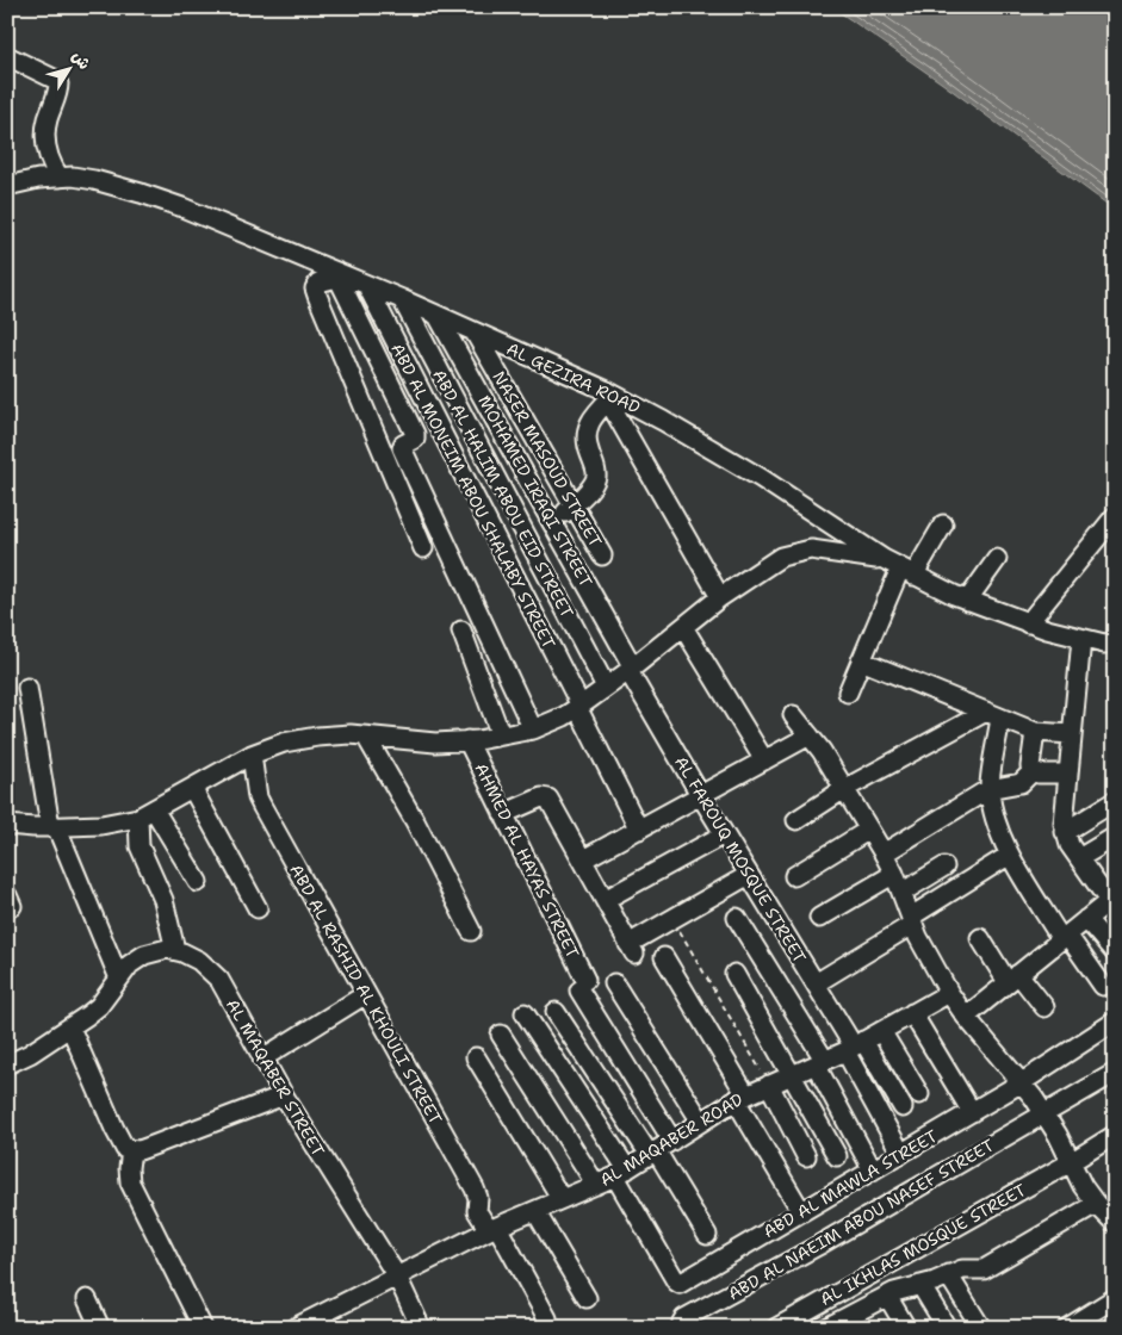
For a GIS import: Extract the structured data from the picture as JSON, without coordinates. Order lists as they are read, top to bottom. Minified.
{"streets":{"street":["AL GEZIRA ROAD","NASER MASOUD STREET","MOHAMED IRAQI STREET","ABD AL HALIM ABOU EID STREET","ABD AL MONEIM ABOU SHALABY STREET","AL FAROUQ MOSQUE STREET","AHMED AL HAYAS STREET","ABD AL RASHID AL KHOULI STREET","AL MAQABER STREET","AL MAQABER ROAD","ABD AL MAWLA STREET","ABD AL NAEIM ABOU NASEF STREET","AL IKHLAS MOSQUE STREET"]},"crossings":[["AL GEZIRA ROAD","NASER MASOUD STREET"],["AL GEZIRA ROAD","MOHAMED IRAQI STREET"],["AL GEZIRA ROAD","ABD AL HALIM ABOU EID STREET"],["AL GEZIRA ROAD","ABD AL MONEIM ABOU SHALABY STREET"],["MOHAMED IRAQI STREET","AL FAROUQ MOSQUE STREET"],["AL FAROUQ MOSQUE STREET","AL MAQABER ROAD"],["AHMED AL HAYAS STREET","AL MAQABER ROAD"],["ABD AL RASHID AL KHOULI STREET","AL MAQABER ROAD"],["AL MAQABER STREET","AL MAQABER ROAD"],["AL MAQABER ROAD","ABD AL MAWLA STREET"]],"north":"top right"}
